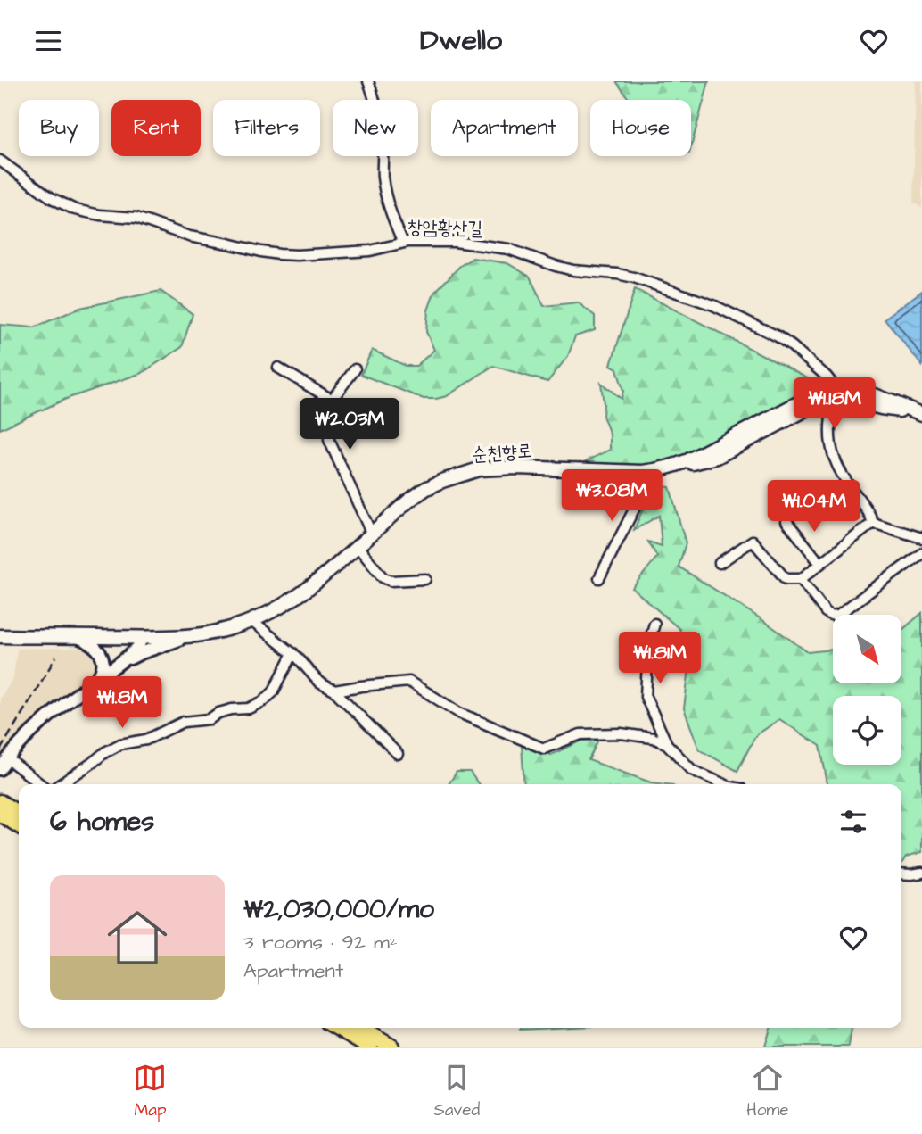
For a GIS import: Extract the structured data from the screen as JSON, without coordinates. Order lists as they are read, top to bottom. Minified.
{"streets":{"main road":["순천향로"],"street":["창암황산길"]},"crossings":[["창암황산길","순천향로"]],"north":"bottom right","page":{"header":"Dwello","chip":["Buy","Rent","Filters","New","Apartment","House"],"price":["₩1.18M","₩2.03M","₩3.08M","₩1.04M","₩1.81M","₩1.8M"],"heading":"6 homes","list":[{"name":"₩2,030,000/mo","note":"3 rooms · 92 m² · Apartment"}],"tabs":["Map","Saved","Home"]}}
